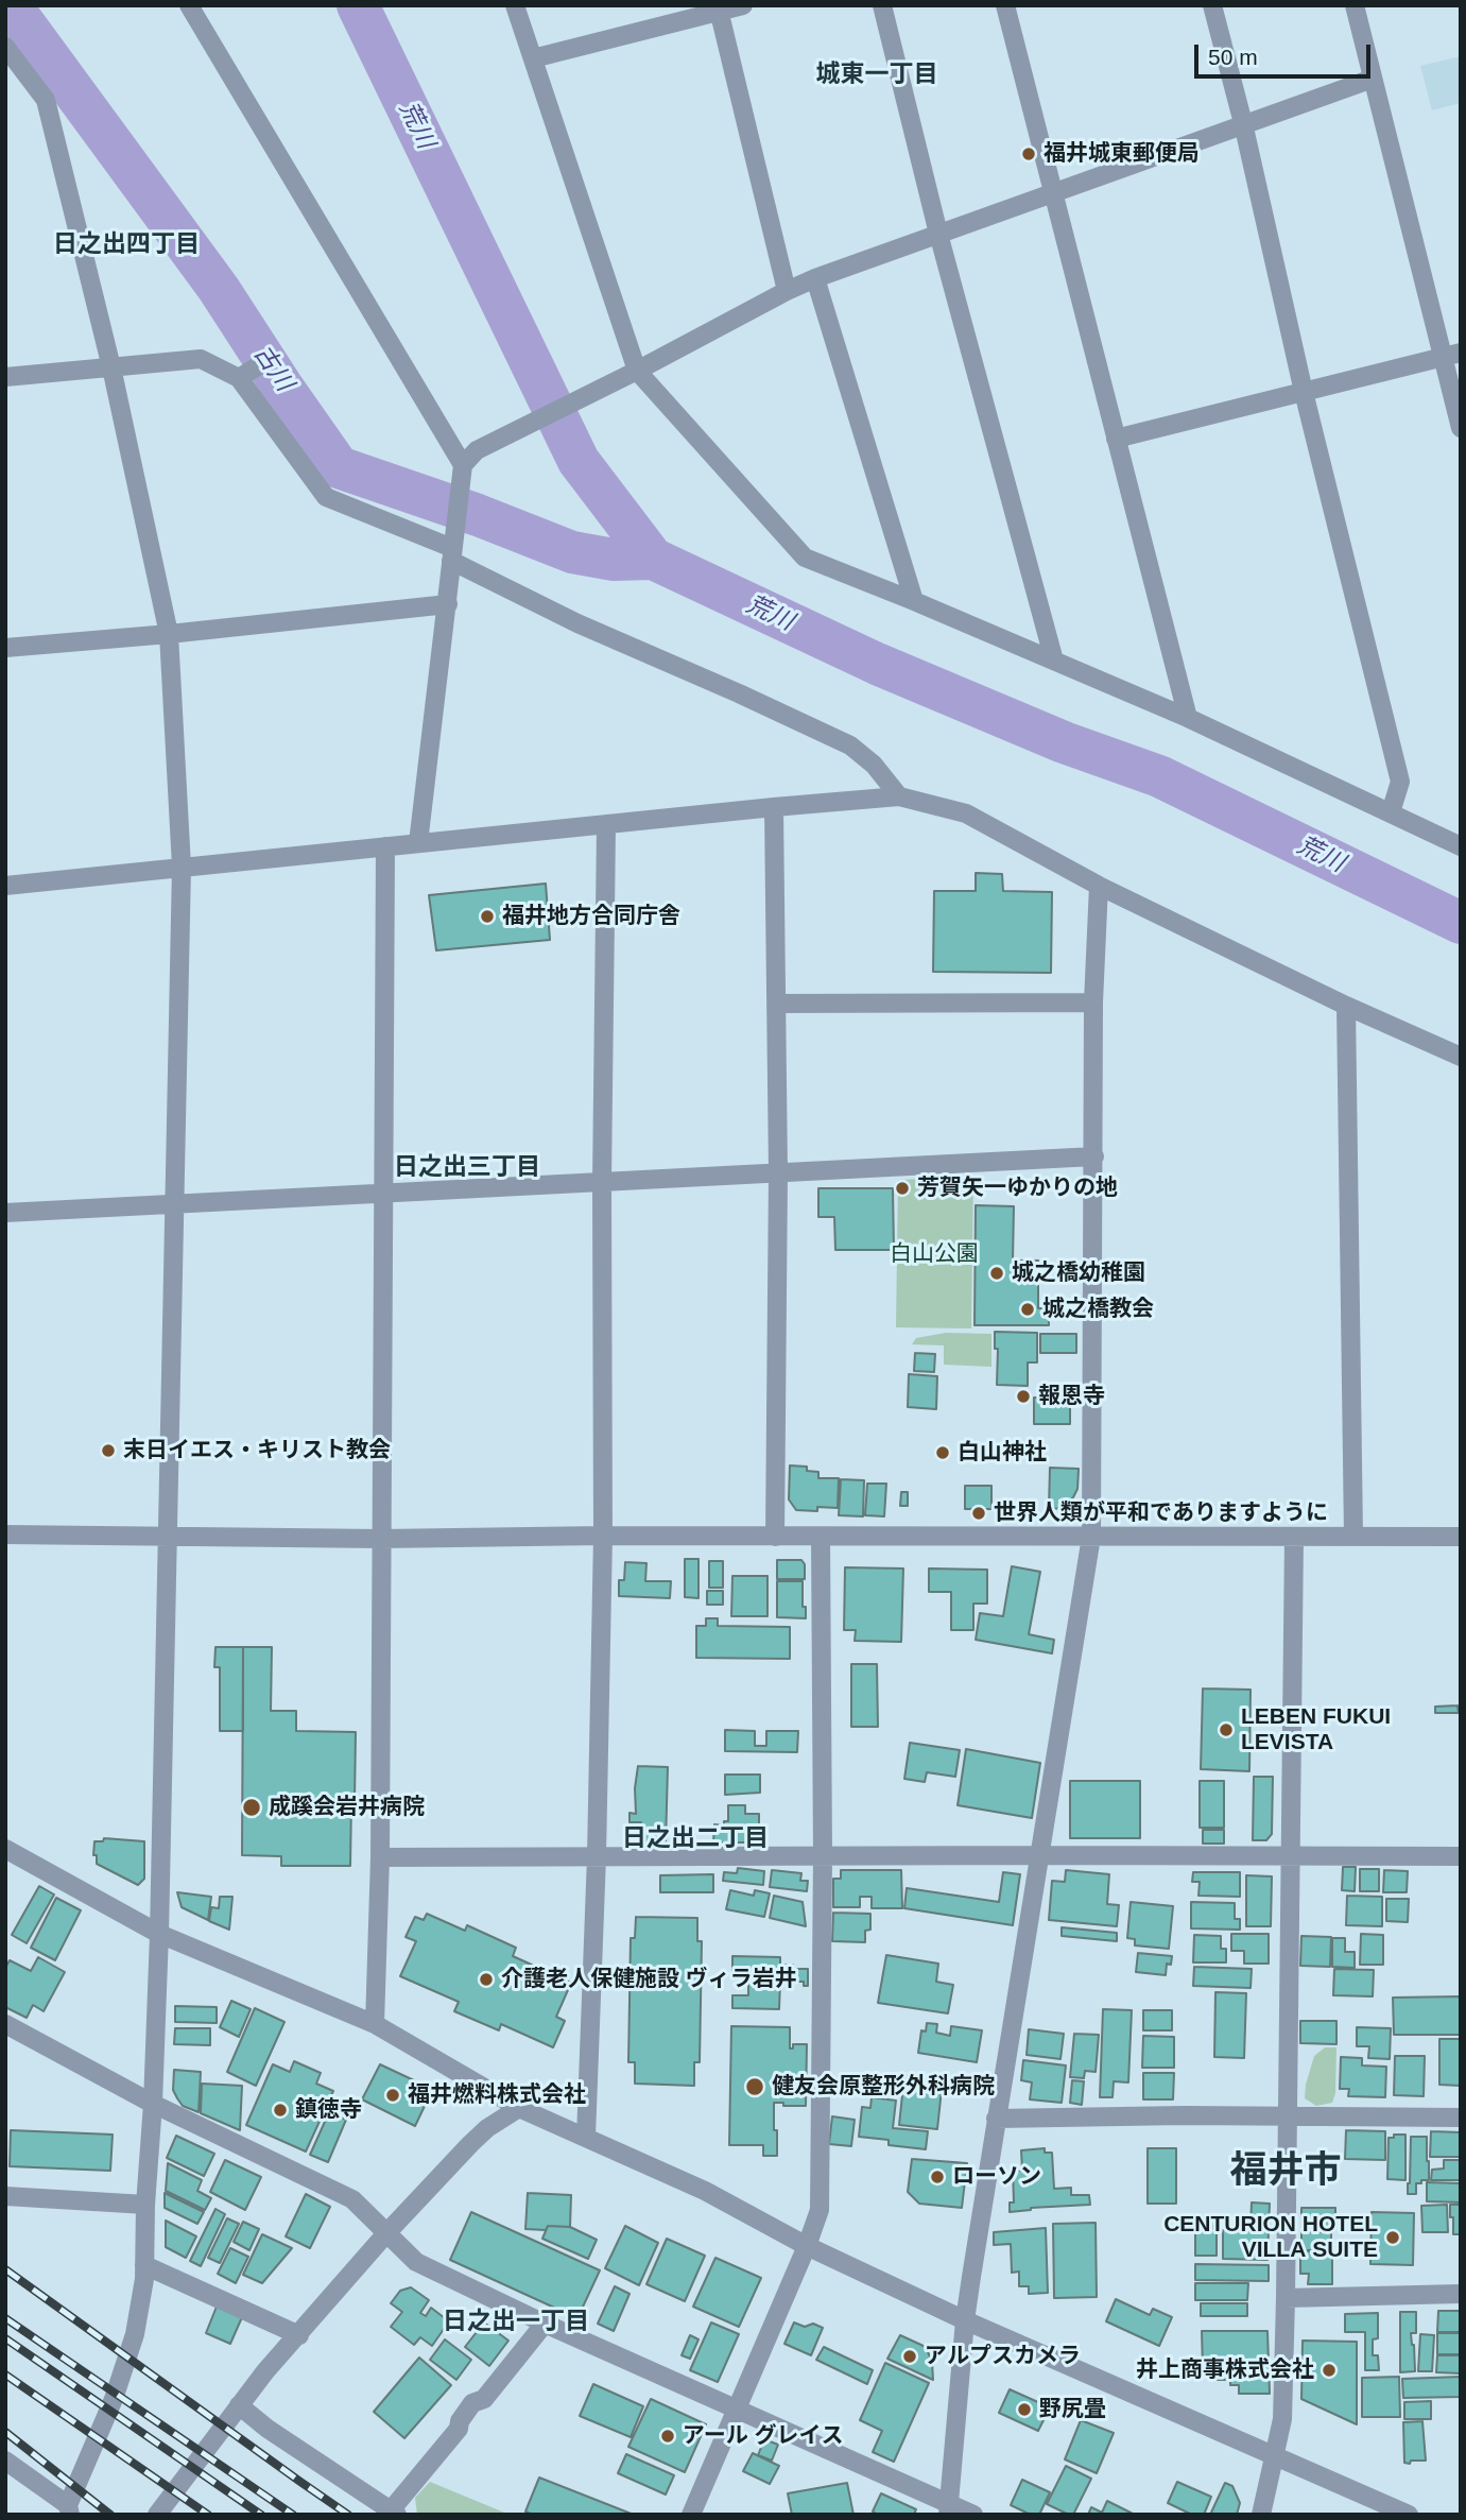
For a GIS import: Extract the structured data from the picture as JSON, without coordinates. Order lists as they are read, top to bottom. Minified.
{"districts":["城東一丁目","日之出四丁目","日之出三丁目","日之出二丁目","福井市","日之出一丁目"],"water":["荒川","古川"],"parks":["白山公園"],"places":["福井城東郵便局","福井地方合同庁舎","芳賀矢一ゆかりの地","城之橋幼稚園","城之橋教会","報恩寺","末日イエス・キリスト教会","白山神社","世界人類が平和でありますように","LEBEN FUKUI LEVISTA","成蹊会岩井病院","介護老人保健施設 ヴィラ岩井","健友会原整形外科病院","福井燃料株式会社","鎮徳寺","ローソン","CENTURION HOTEL VILLA SUITE","アルプスカメラ","井上商事株式会社","野尻畳","アール グレイス"],"scale_bar":"50 m"}
